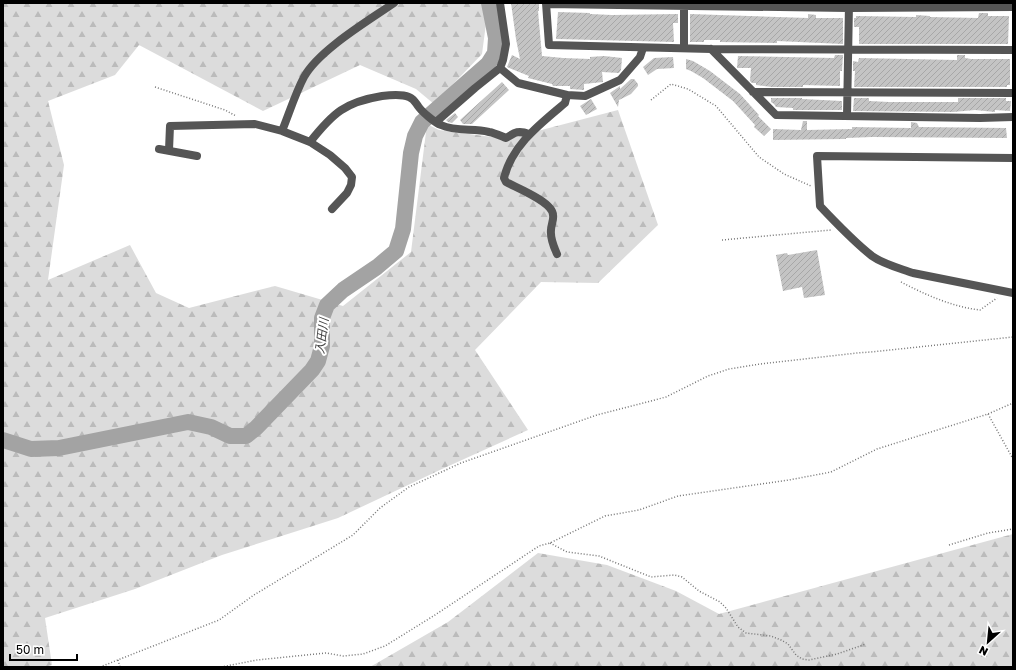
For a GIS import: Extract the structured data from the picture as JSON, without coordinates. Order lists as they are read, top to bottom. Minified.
{"water":["入田川"],"scale_bar":"50 m","north":"bottom left"}
